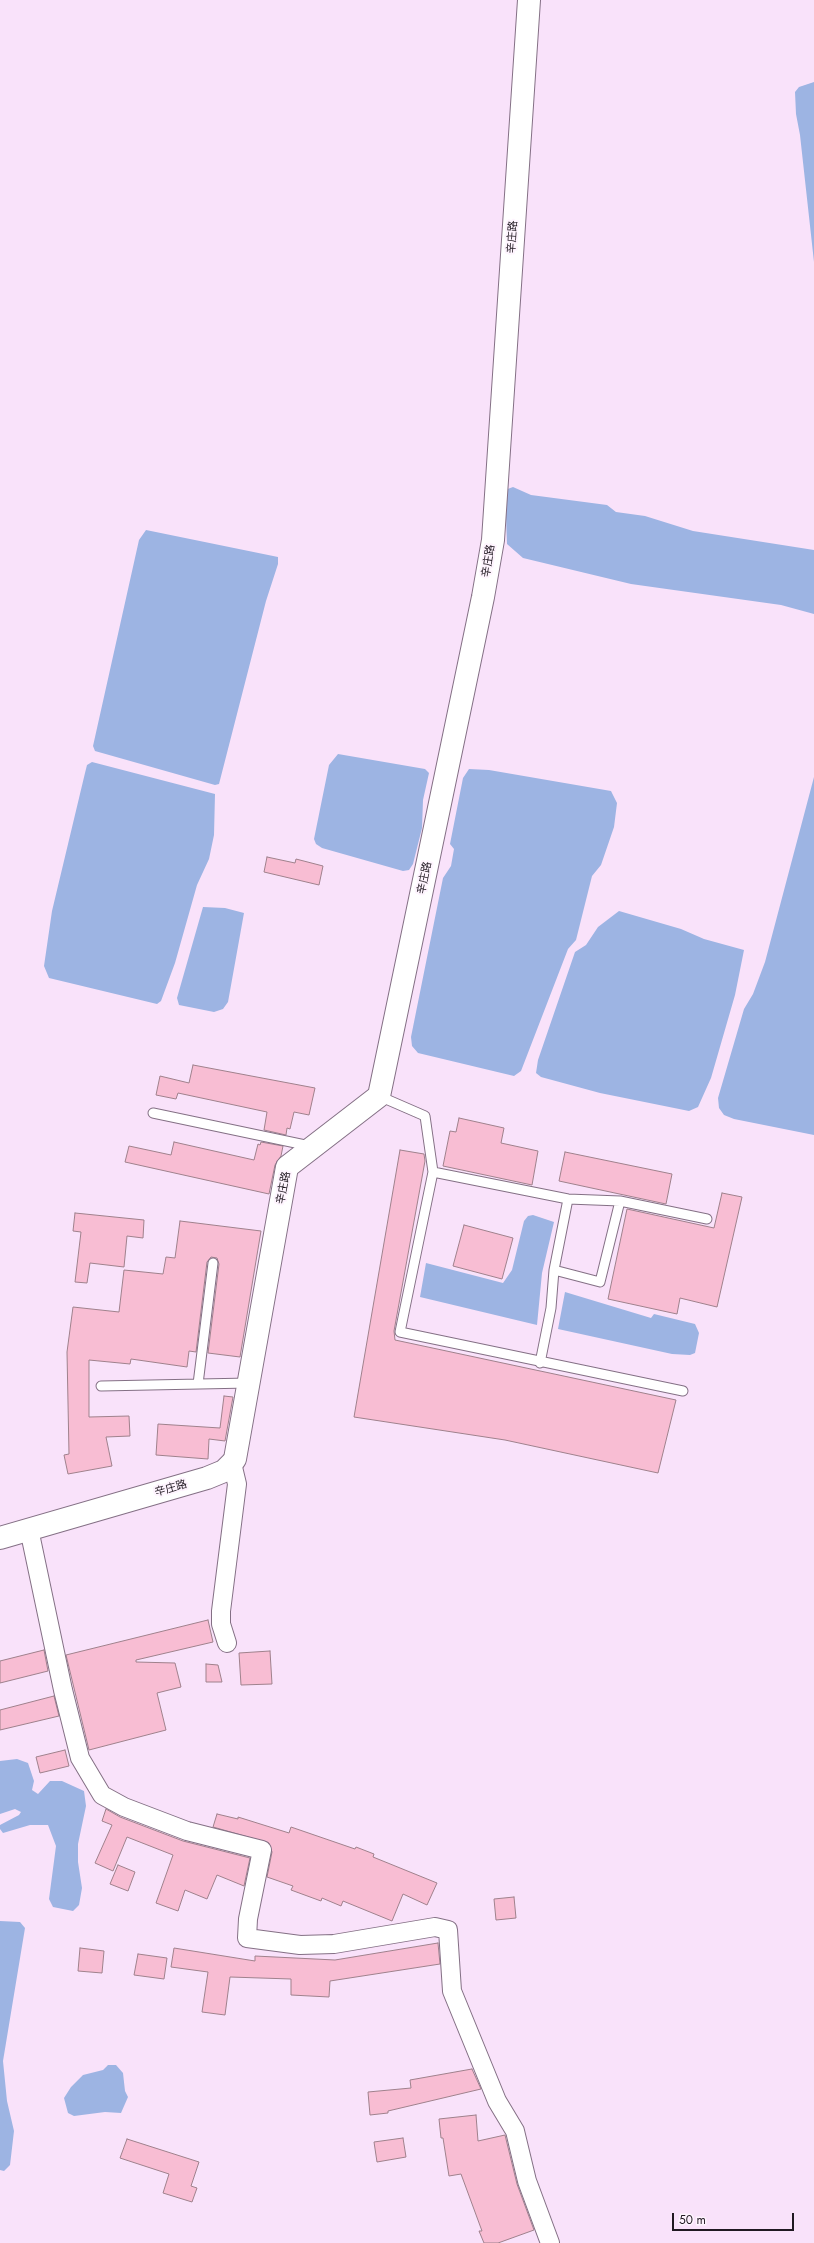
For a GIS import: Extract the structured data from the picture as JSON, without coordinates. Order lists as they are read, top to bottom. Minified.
{"streets":{"street":["辛庄路"]},"scale_bar":"50 m"}
